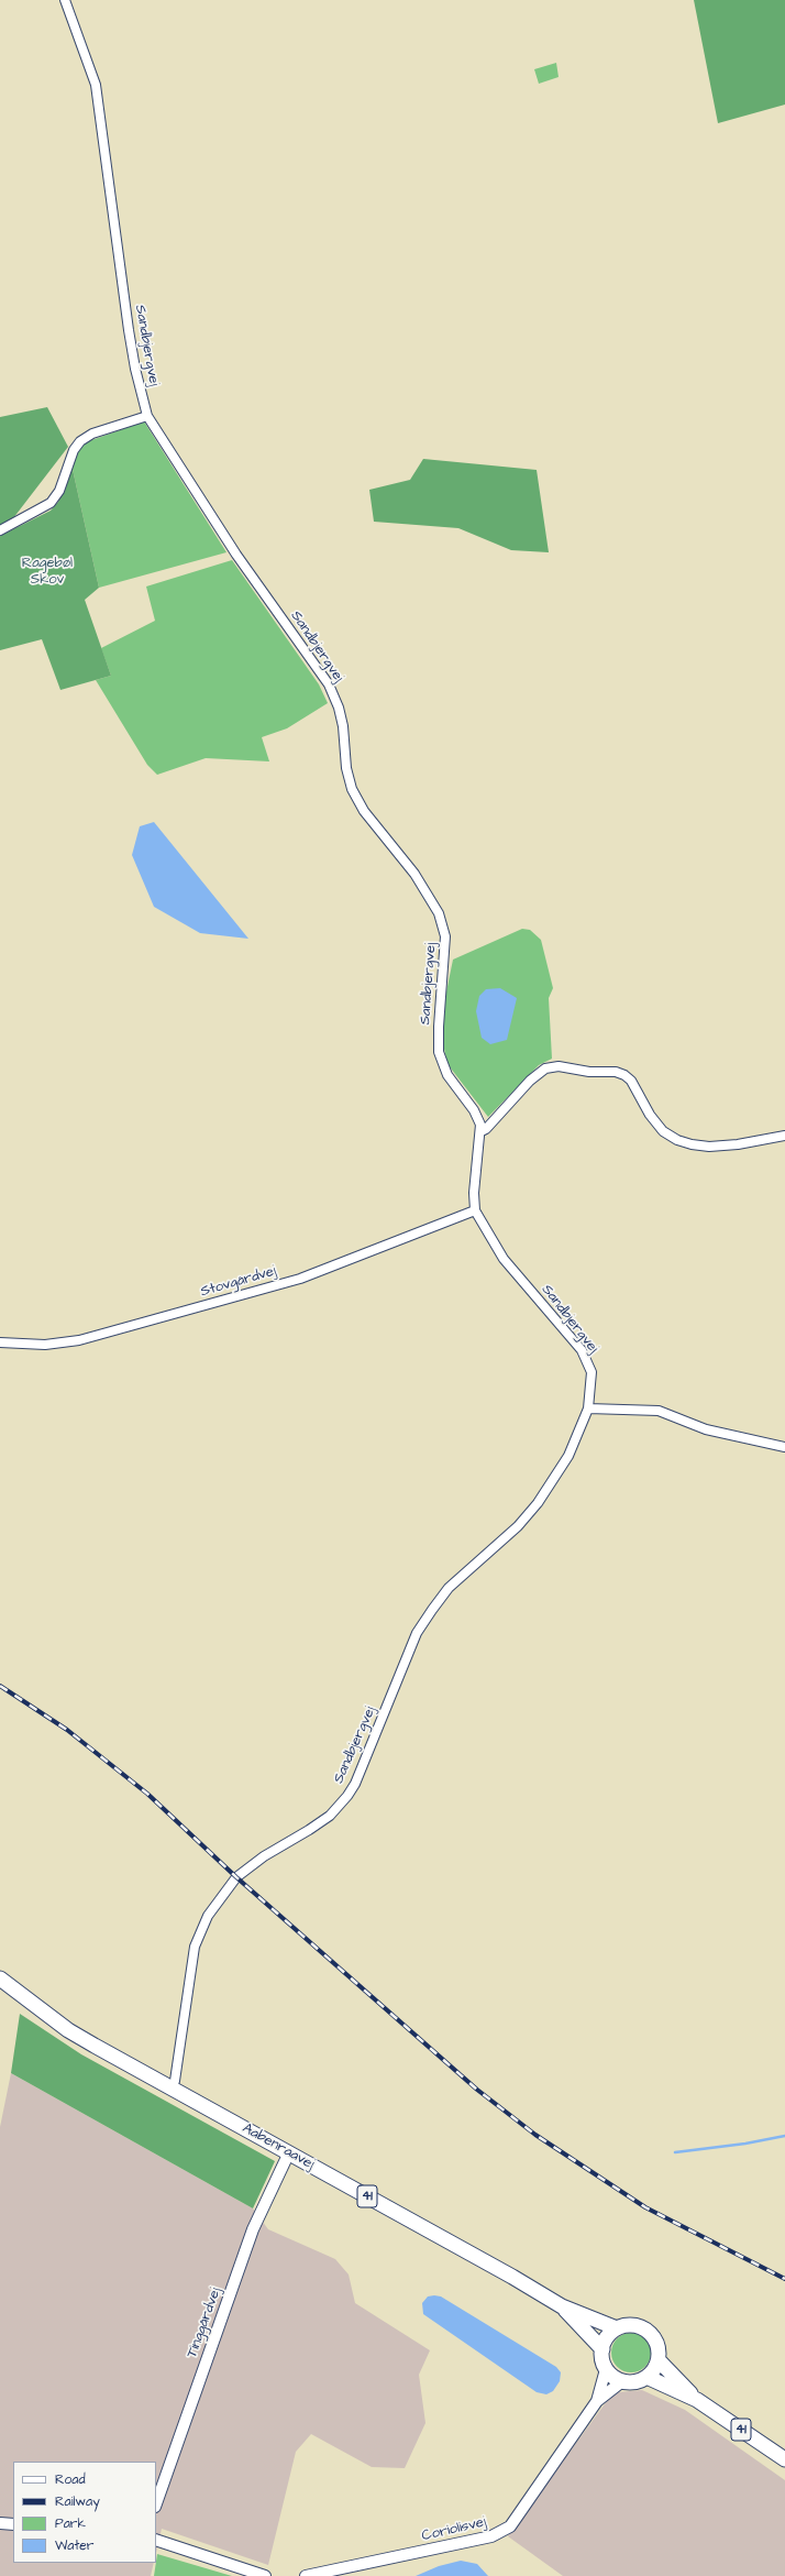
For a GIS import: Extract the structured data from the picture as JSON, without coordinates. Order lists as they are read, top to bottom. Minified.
{"streets":{"main road":["Aabenraavej","41"],"street":["Sandbjergvej","Stovgårdvej","Tinggårdvej","Coriolisvej"]},"crossings":[["Sandbjergvej","Stovgårdvej"],["Sandbjergvej","Aabenraavej"],["Aabenraavej","41"],["Aabenraavej","Tinggårdvej"],["Aabenraavej","Coriolisvej"],["41","Coriolisvej"]],"parks":["Ragebøl Skov"],"legend":["Road","Railway","Park","Water"]}
